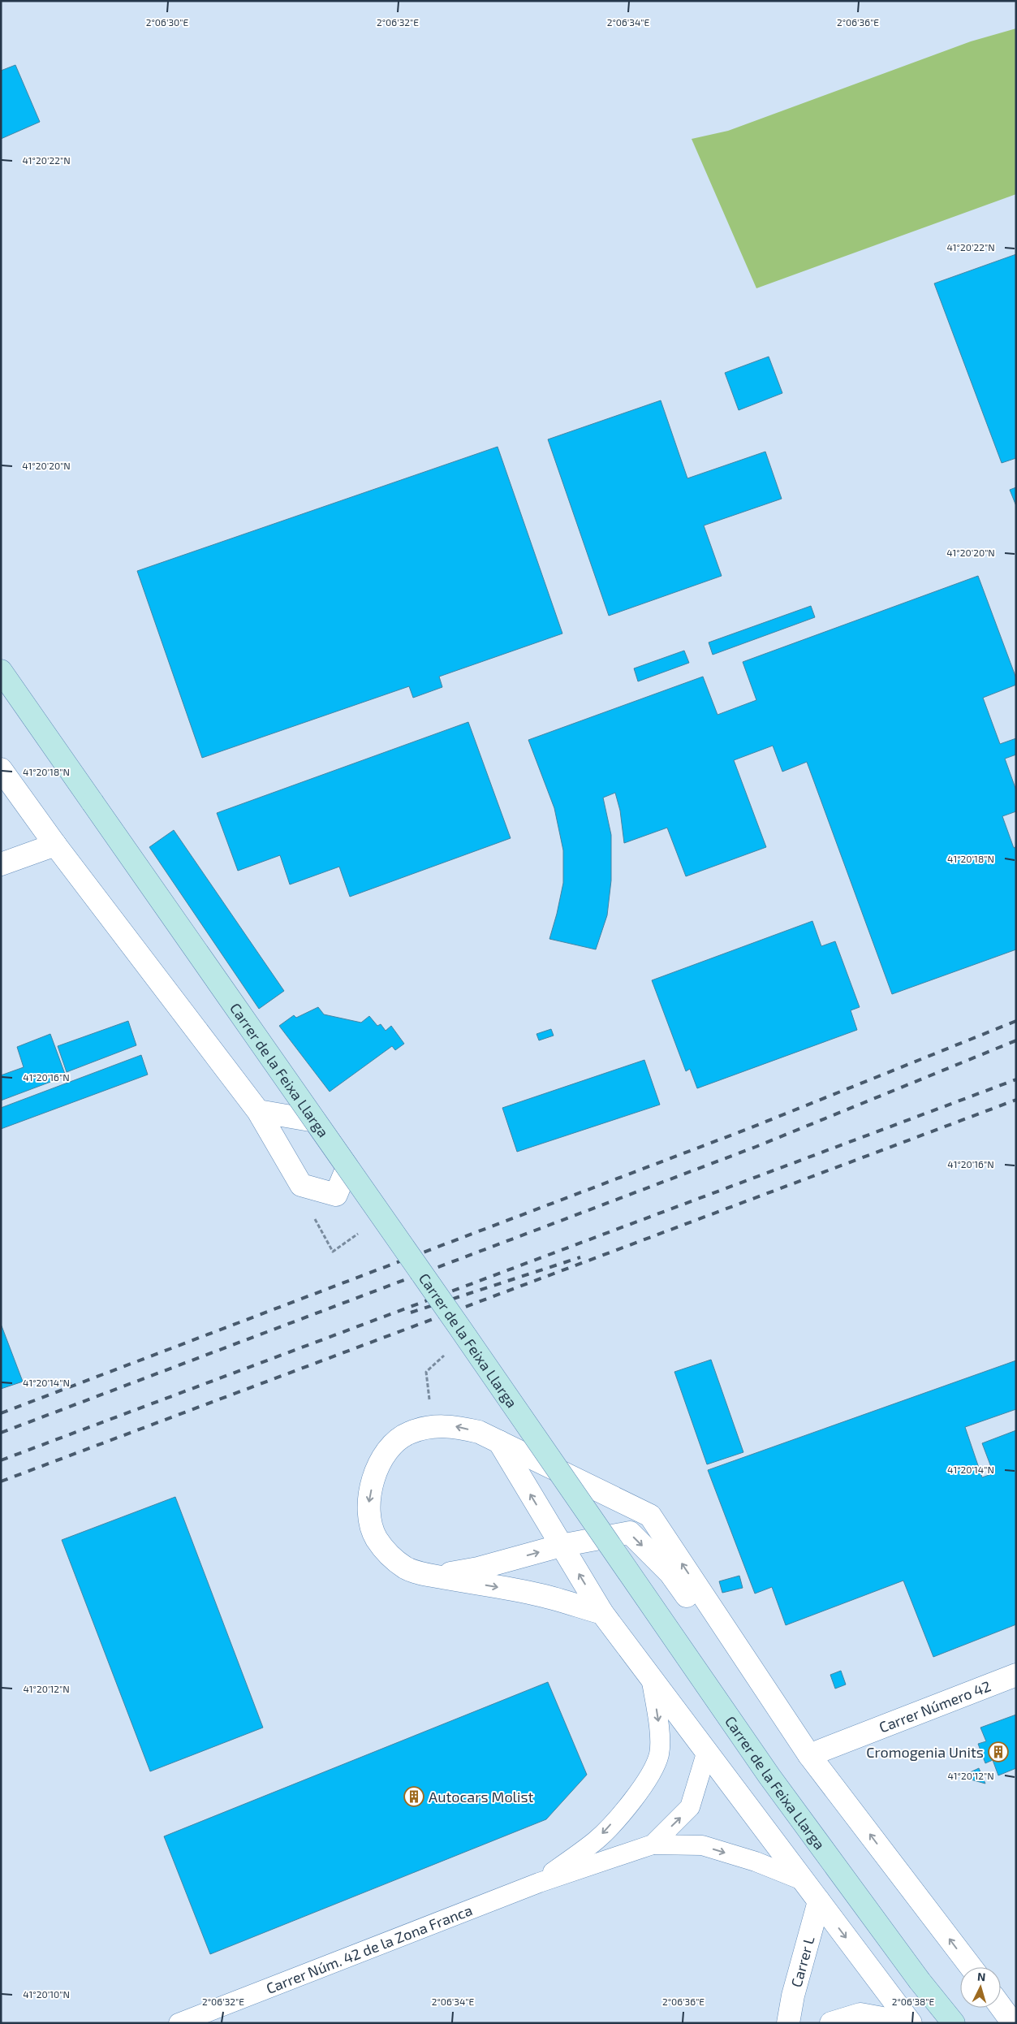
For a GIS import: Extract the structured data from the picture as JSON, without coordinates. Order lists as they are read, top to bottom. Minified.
{"streets":{"main road":["Carrer de la Feixa Llarga"],"street":["Carrer Número 42","Carrer L"],"lane":["Carrer Núm. 42 de la Zona Franca"]},"places":{"building":["Cromogenia Units","Autocars Molist"]},"north":"top","coordinates":["2°06'30\"E","2°06'32\"E","2°06'34\"E","2°06'36\"E","41°20'22\"N","41°20'20\"N","41°20'18\"N","41°20'16\"N","41°20'14\"N","41°20'12\"N","41°20'10\"N","2°06'38\"E"]}
